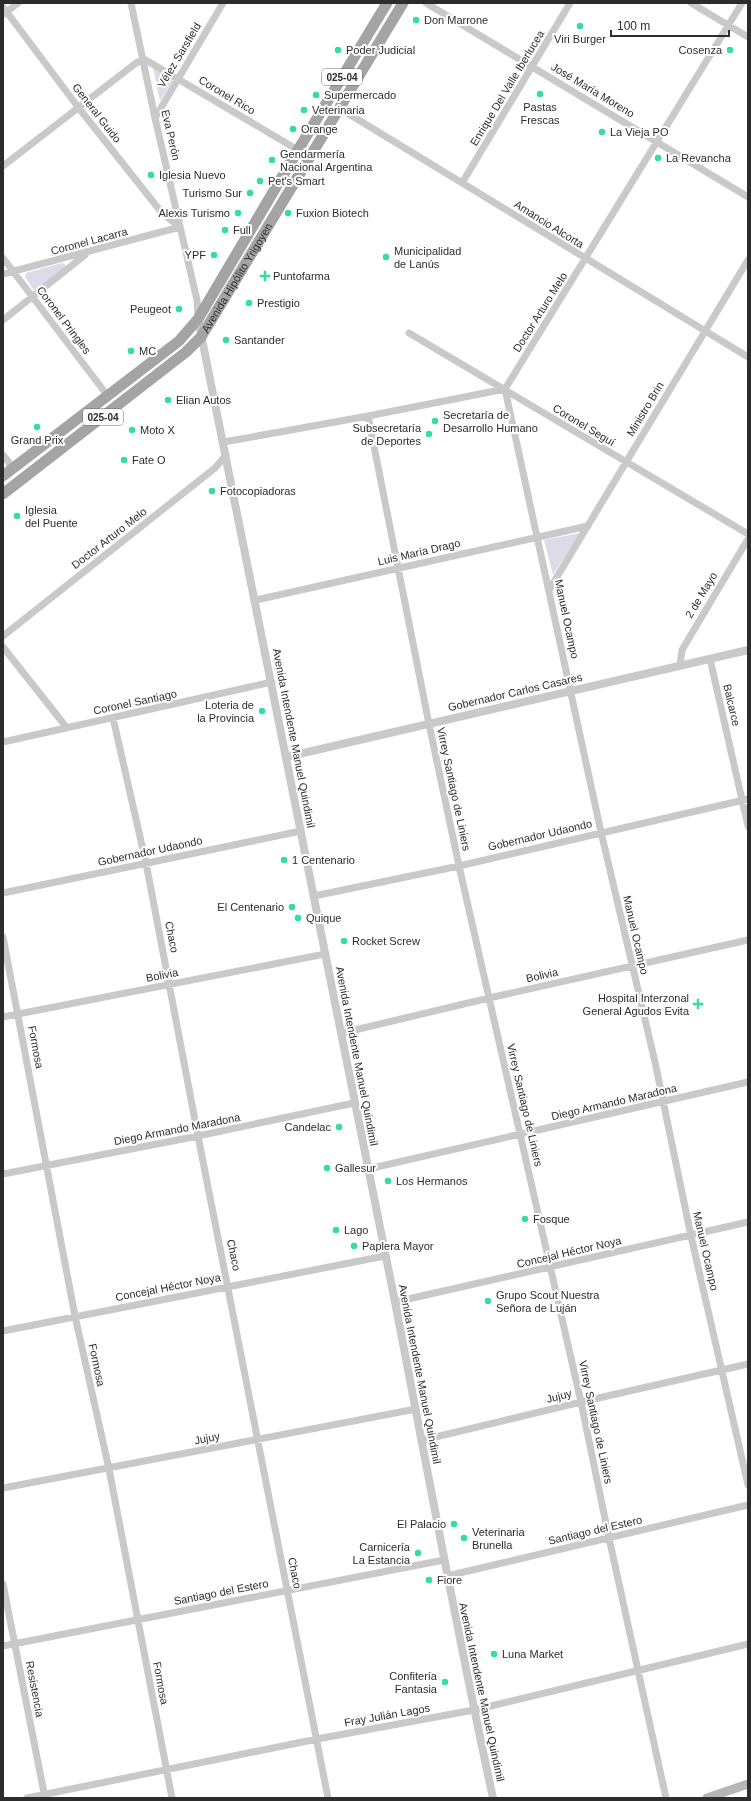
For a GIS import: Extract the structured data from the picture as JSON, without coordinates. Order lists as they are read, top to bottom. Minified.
{"streets":{"main road":["025-04","Avenida Hipólito Yrigoyen"],"street":["Vélez Sarsfield","Enrique Del Valle Iberlucea","José María Moreno","Coronel Rico","General Guido","Eva Perón","Amancio Alcorta","Coronel Lacarra","Doctor Arturo Melo","Coronel Pringles","Ministro Brin","Coronel Seguí","Luis María Drago","2 de Mayo","Manuel Ocampo","Gobernador Carlos Casares","Coronel Santiago","Balcarce","Avenida Intendente Manuel Quindimil","Virrey Santiago de Liniers","Gobernador Udaondo","Chaco","Bolivia","Formosa","Diego Armando Maradona","Concejal Héctor Noya","Jujuy","Santiago del Estero","Resistencia","Fray Julián Lagos"]},"crossings":[["Vélez Sarsfield","Coronel Rico"],["Vélez Sarsfield","Eva Perón"],["Enrique Del Valle Iberlucea","José María Moreno"],["Enrique Del Valle Iberlucea","Amancio Alcorta"],["José María Moreno","Doctor Arturo Melo"],["Coronel Rico","Eva Perón"],["Coronel Rico","Avenida Hipólito Yrigoyen"],["General Guido","Eva Perón"],["General Guido","Coronel Lacarra"],["Eva Perón","Coronel Lacarra"],["Eva Perón","Avenida Hipólito Yrigoyen"],["Eva Perón","Avenida Intendente Manuel Quindimil"],["Amancio Alcorta","Avenida Hipólito Yrigoyen"],["Amancio Alcorta","Doctor Arturo Melo"],["Amancio Alcorta","Ministro Brin"],["Coronel Lacarra","Coronel Pringles"],["Avenida Hipólito Yrigoyen","Coronel Pringles"],["Avenida Hipólito Yrigoyen","Avenida Intendente Manuel Quindimil"],["Doctor Arturo Melo","Coronel Seguí"],["Doctor Arturo Melo","Manuel Ocampo"],["Doctor Arturo Melo","Avenida Intendente Manuel Quindimil"],["Ministro Brin","Coronel Seguí"],["Ministro Brin","Luis María Drago"],["Ministro Brin","Manuel Ocampo"],["Coronel Seguí","Manuel Ocampo"],["Luis María Drago","Manuel Ocampo"],["Luis María Drago","Avenida Intendente Manuel Quindimil"],["Luis María Drago","Virrey Santiago de Liniers"],["2 de Mayo","Gobernador Carlos Casares"],["Manuel Ocampo","Gobernador Carlos Casares"],["Manuel Ocampo","Gobernador Udaondo"],["Manuel Ocampo","Bolivia"],["Manuel Ocampo","Diego Armando Maradona"],["Manuel Ocampo","Concejal Héctor Noya"],["Manuel Ocampo","Jujuy"],["Gobernador Carlos Casares","Balcarce"],["Gobernador Carlos Casares","Avenida Intendente Manuel Quindimil"],["Gobernador Carlos Casares","Virrey Santiago de Liniers"],["Coronel Santiago","Avenida Intendente Manuel Quindimil"],["Coronel Santiago","Chaco"],["Balcarce","Gobernador Udaondo"],["Avenida Intendente Manuel Quindimil","Gobernador Udaondo"],["Avenida Intendente Manuel Quindimil","Bolivia"],["Avenida Intendente Manuel Quindimil","Diego Armando Maradona"],["Avenida Intendente Manuel Quindimil","Concejal Héctor Noya"],["Avenida Intendente Manuel Quindimil","Jujuy"],["Avenida Intendente Manuel Quindimil","Santiago del Estero"],["Avenida Intendente Manuel Quindimil","Fray Julián Lagos"],["Virrey Santiago de Liniers","Gobernador Udaondo"],["Virrey Santiago de Liniers","Bolivia"],["Virrey Santiago de Liniers","Diego Armando Maradona"],["Virrey Santiago de Liniers","Concejal Héctor Noya"],["Virrey Santiago de Liniers","Jujuy"],["Virrey Santiago de Liniers","Santiago del Estero"],["Virrey Santiago de Liniers","Fray Julián Lagos"],["Gobernador Udaondo","Chaco"],["Chaco","Bolivia"],["Chaco","Diego Armando Maradona"],["Chaco","Concejal Héctor Noya"],["Chaco","Jujuy"],["Chaco","Santiago del Estero"],["Chaco","Fray Julián Lagos"],["Bolivia","Formosa"],["Formosa","Diego Armando Maradona"],["Formosa","Concejal Héctor Noya"],["Formosa","Jujuy"],["Formosa","Santiago del Estero"],["Formosa","Fray Julián Lagos"],["Santiago del Estero","Resistencia"],["Resistencia","Fray Julián Lagos"]],"places":{"other":["Don Marrone","Viri Burger","Poder Judicial","Cosenza","Pastas Frescas","Supermercado","Veterinaria","Orange","La Vieja PO","La Revancha","Gendarmería Nacional Argentina","Iglesia Nuevo","Pet's Smart","Turismo Sur","Alexis Turismo","Fuxion Biotech","Full","YPF","Municipalidad de Lanús","Prestigio","Peugeot","Santander","MC","Elian Autos","Secretaría de Desarrollo Humano","Grand Prix","Moto X","Subsecretaría de Deportes","Fate O","Fotocopiadoras","Iglesia del Puente","Loteria de la Provincia","1 Centenario","El Centenario","Quique","Rocket Screw","Candelac","Gallesur","Los Hermanos","Fosque","Lago","Paplera Mayor","Grupo Scout Nuestra Señora de Luján","El Palacio","Veterinaria Brunella","Carnicería La Estancia","Fiore","Luna Market","Confitería Fantasia"],"health":["Puntofarma","Hospital Interzonal General Agudos Evita"]},"scale_bar":"100 m"}
